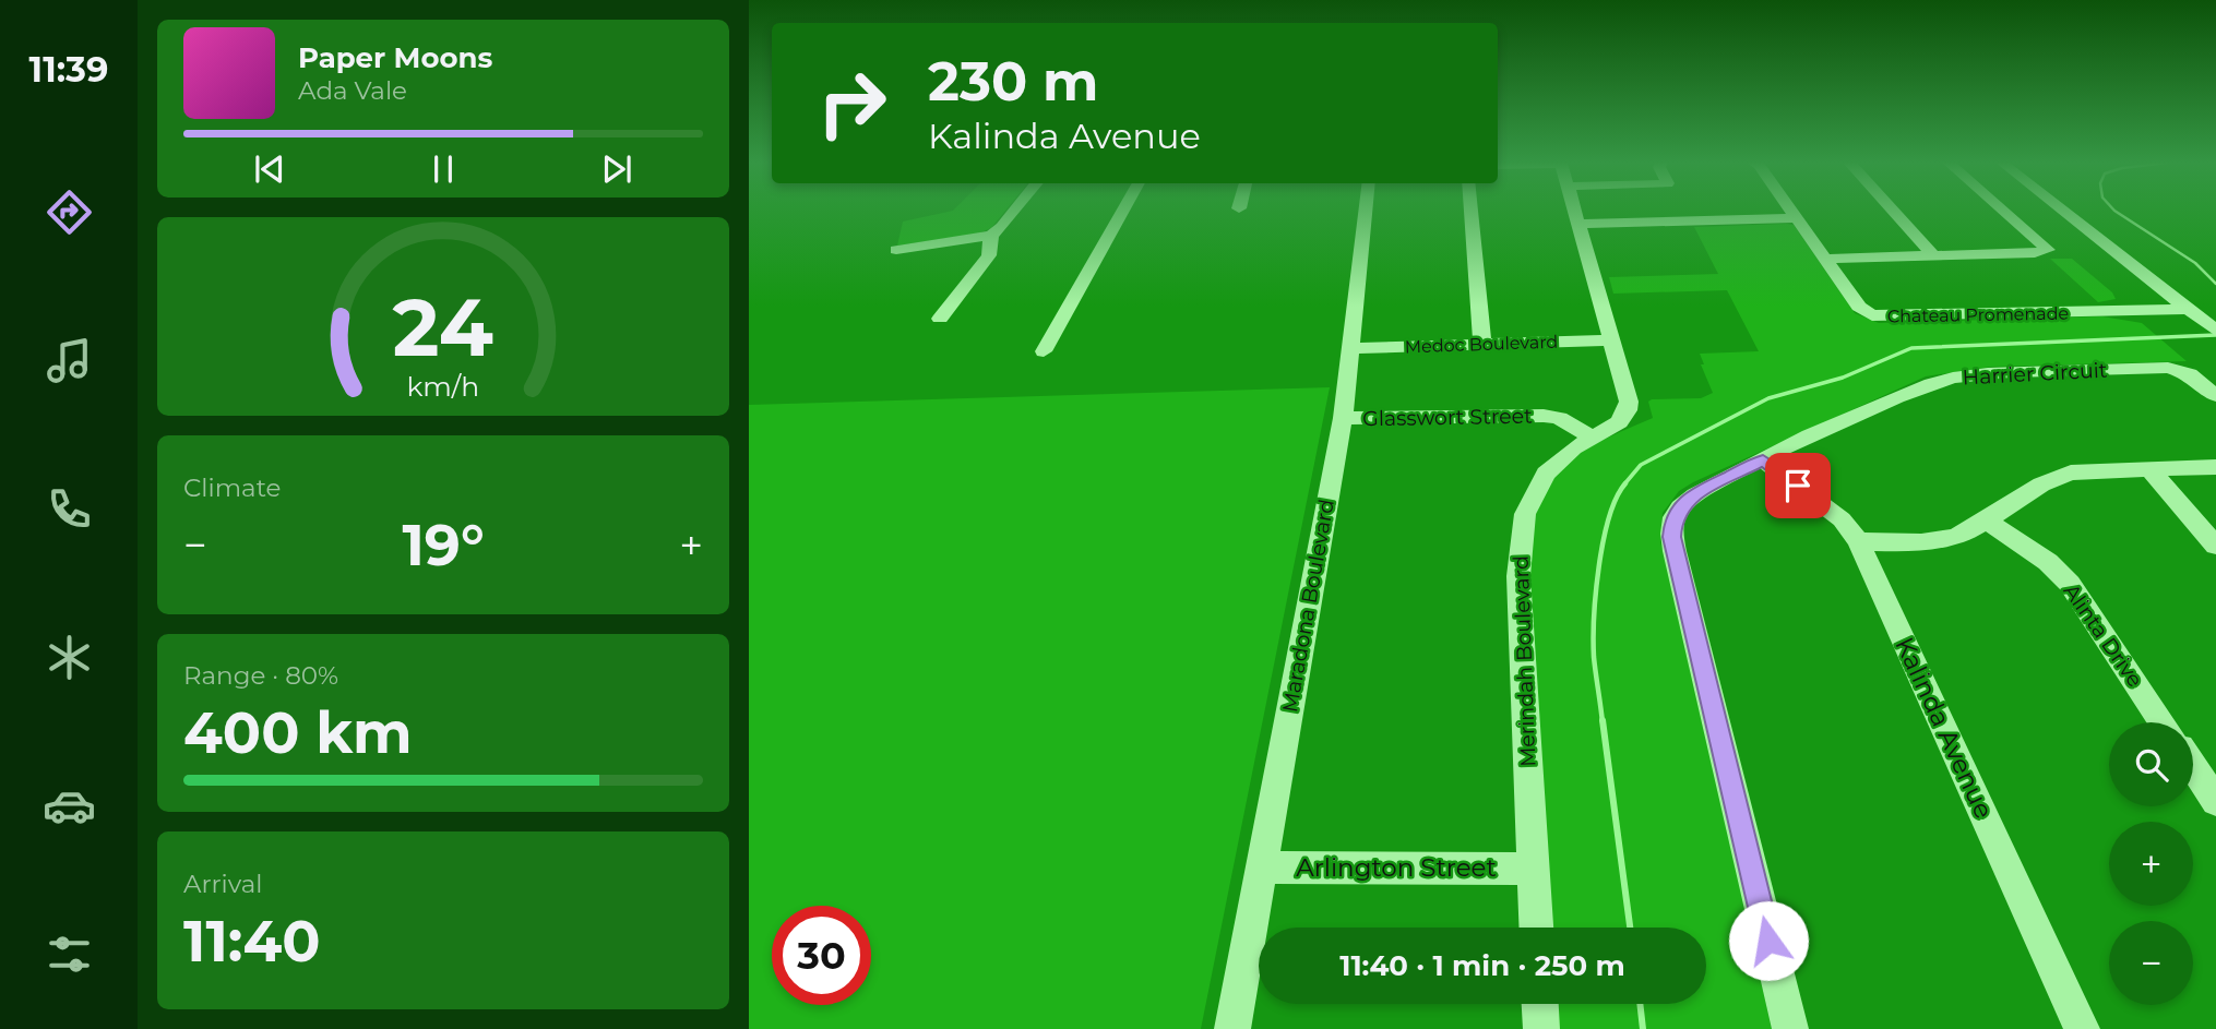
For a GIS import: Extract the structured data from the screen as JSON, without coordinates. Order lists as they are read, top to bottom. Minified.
{"streets":{"street":["Chateau Promenade","Medoc Boulevard","Harrier Circuit","Glasswort Street","Maradona Boulevard","Alinta Drive","Merindah Boulevard","Kalinda Avenue","Arlington Street"]},"crossings":[["Medoc Boulevard","Maradona Boulevard"],["Medoc Boulevard","Merindah Boulevard"],["Harrier Circuit","Kalinda Avenue"],["Glasswort Street","Maradona Boulevard"],["Glasswort Street","Merindah Boulevard"],["Maradona Boulevard","Arlington Street"],["Merindah Boulevard","Arlington Street"]],"page":{"tabs":"11:39","turn":["230 m","Kalinda Avenue"],"song":["Paper Moons","Ada Vale"],"tile":["Climate",["Range · 80%","400 km"],["Arrival","11:40"]],"heat":["−","19°","+"],"map_buttons":["+","−"],"limit":"30","trip":"11:40 · 1 min · 250 m","gauge":["24","km/h"]}}
